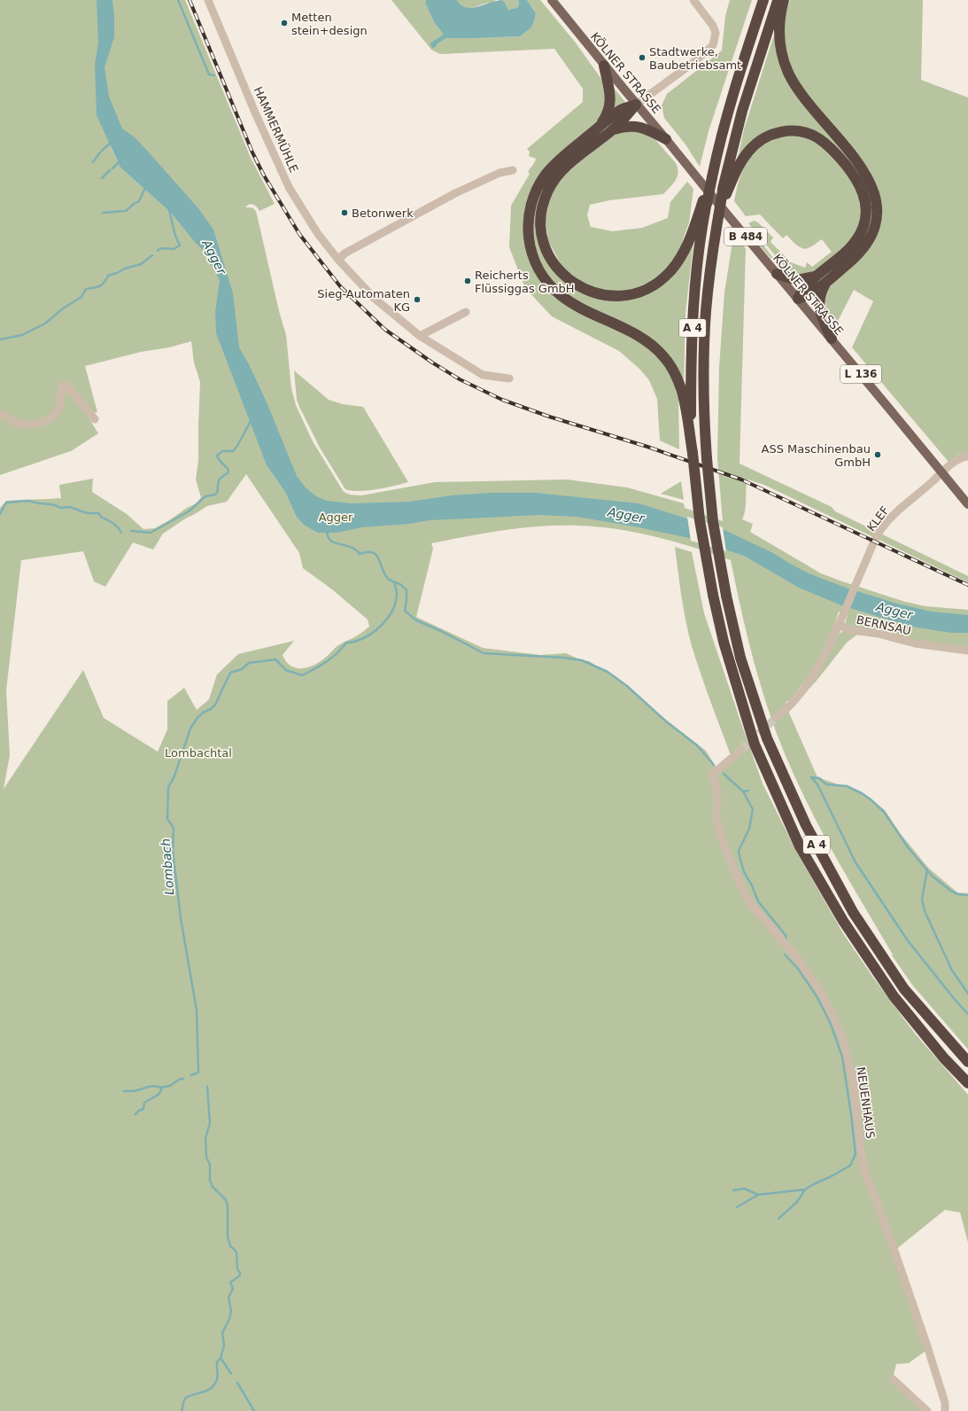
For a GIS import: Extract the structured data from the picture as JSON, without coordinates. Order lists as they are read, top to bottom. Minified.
{"streets":{"highway":["A 4"],"main road":["KÖLNER STRASSE","B 484","L 136"],"street":["HAMMERMÜHLE","KLEF","BERNSAU","NEUENHAUS"]},"crossings":[["KÖLNER STRASSE","KLEF"],["KLEF","BERNSAU"]],"water":["Agger","Lombach"],"parks":["Agger","Lombachtal"],"places":["Metten stein+design","Stadtwerke, Baubetriebsamt","Betonwerk","Reicherts Flüssiggas GmbH","Sieg-Automaten KG","ASS Maschinenbau GmbH"]}
